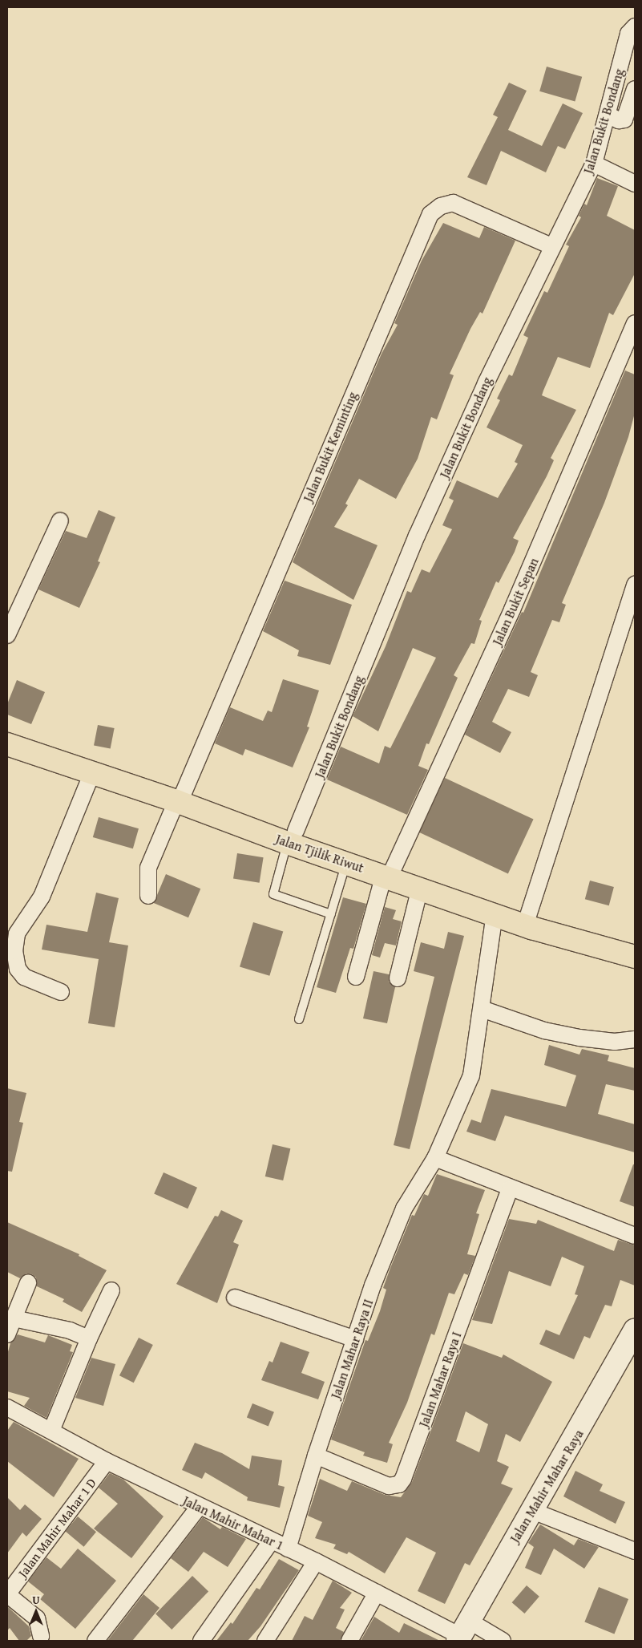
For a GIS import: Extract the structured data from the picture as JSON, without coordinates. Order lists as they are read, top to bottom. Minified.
{"streets":{"highway":["Jalan Tjilik Riwut"],"main road":["Jalan Mahir Mahar Raya"],"street":["Jalan Bukit Bondang","Jalan Bukit Keminting","Jalan Bukit Sepan","Jalan Mahar Raya II","Jalan Mahar Raya I","Jalan Mahir Mahar 1","Jalan Mahir Mahar 1 D"]},"crossings":[["Jalan Bukit Bondang","Jalan Bukit Keminting"],["Jalan Bukit Bondang","Jalan Tjilik Riwut"],["Jalan Bukit Keminting","Jalan Tjilik Riwut"],["Jalan Bukit Sepan","Jalan Tjilik Riwut"],["Jalan Tjilik Riwut","Jalan Mahar Raya II"],["Jalan Mahar Raya II","Jalan Mahar Raya I"],["Jalan Mahar Raya II","Jalan Mahir Mahar 1"],["Jalan Mahir Mahar Raya","Jalan Mahir Mahar 1"],["Jalan Mahir Mahar 1","Jalan Mahir Mahar 1 D"]],"north":"top"}
